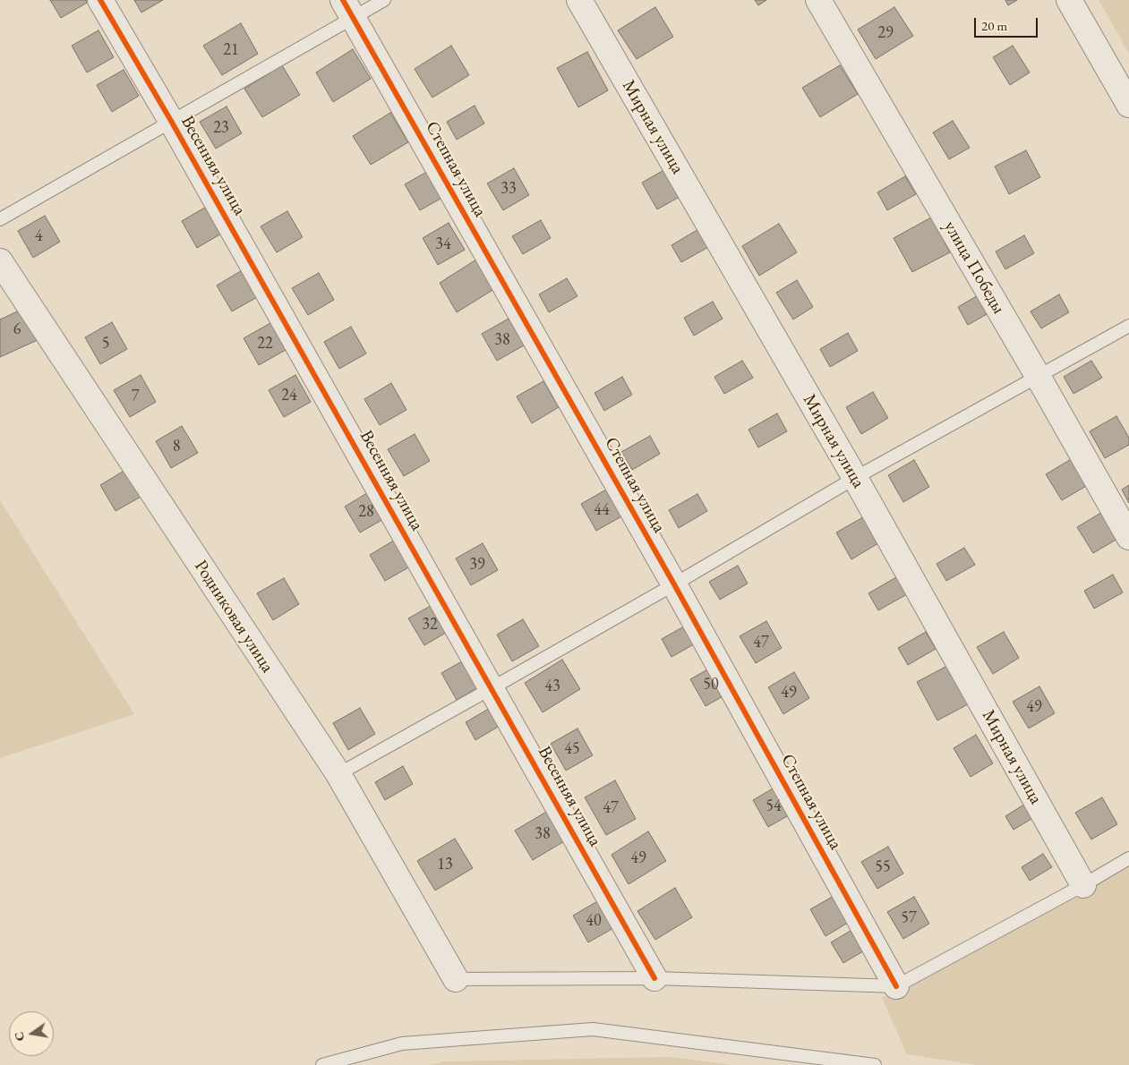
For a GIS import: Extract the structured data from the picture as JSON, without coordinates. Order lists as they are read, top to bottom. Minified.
{"streets":{"street":["Мирная улица","Весенняя улица","Степная улица","улица Победы","Родниковая улица"]},"house_numbers":["29","21","23","33","4","34","6","38","5","22","24","7","8","44","28","39","32","47","50","43","49","49","45","54","47","38","49","13","55","57","40"],"scale_bar":"20 m","north":"left"}
